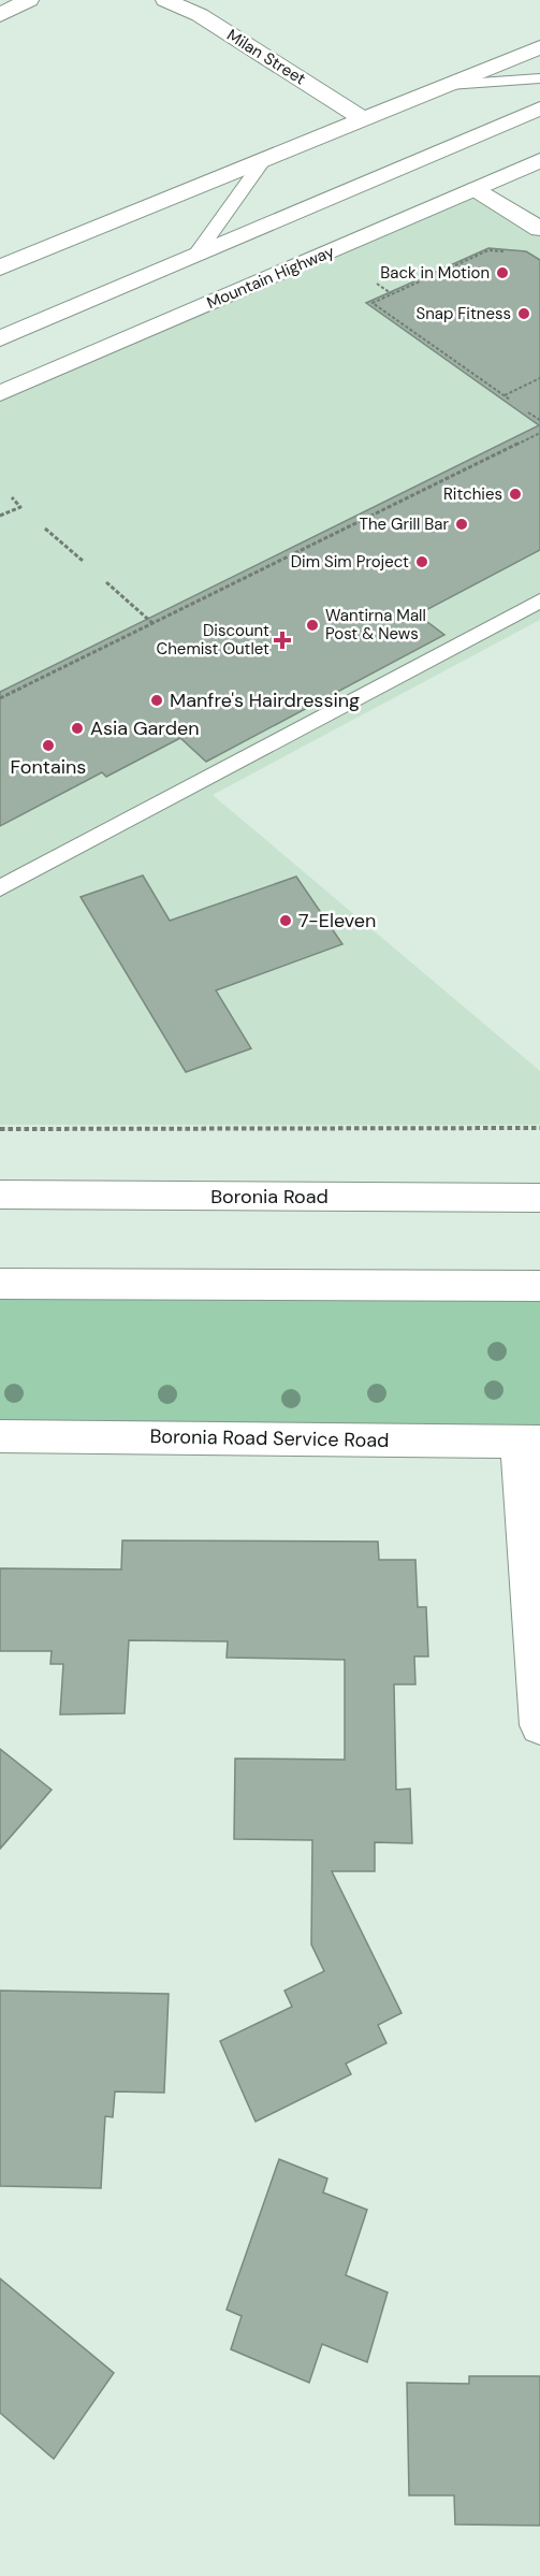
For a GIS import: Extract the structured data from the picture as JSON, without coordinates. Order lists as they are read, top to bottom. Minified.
{"streets":{"main road":["Milan Street","Mountain Highway","Boronia Road","Boronia Road Service Road"]},"places":{"other":["Back in Motion","Snap Fitness","Ritchies","The Grill Bar","Dim Sim Project","Wantirna Mall Post & News","Manfre's Hairdressing","Asia Garden","Fontains","7-Eleven"],"health":["Discount Chemist Outlet"]}}
